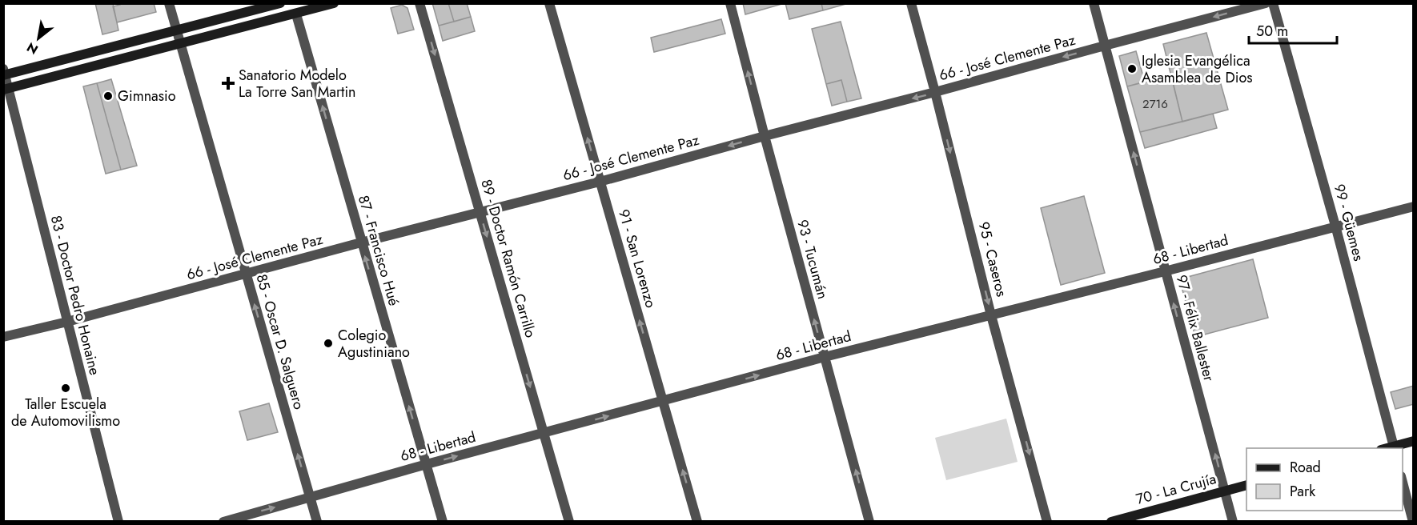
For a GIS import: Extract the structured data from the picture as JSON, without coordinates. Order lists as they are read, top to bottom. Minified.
{"streets":{"main road":["70 - La Crujía"],"street":["66 - José Clemente Paz","99 - Güemes","68 - Libertad","87 - Francisco Hué","89 - Doctor Ramón Carrillo","91 - San Lorenzo","93 - Tucumán","95 - Caseros","83 - Doctor Pedro Honaine","97 - Félix Ballester","85 - Oscar D. Salguero"]},"crossings":[["66 - José Clemente Paz","87 - Francisco Hué"],["66 - José Clemente Paz","89 - Doctor Ramón Carrillo"],["66 - José Clemente Paz","91 - San Lorenzo"],["66 - José Clemente Paz","93 - Tucumán"],["66 - José Clemente Paz","95 - Caseros"],["66 - José Clemente Paz","83 - Doctor Pedro Honaine"],["66 - José Clemente Paz","97 - Félix Ballester"],["66 - José Clemente Paz","85 - Oscar D. Salguero"],["99 - Güemes","68 - Libertad"],["68 - Libertad","87 - Francisco Hué"],["68 - Libertad","89 - Doctor Ramón Carrillo"],["68 - Libertad","91 - San Lorenzo"],["68 - Libertad","93 - Tucumán"],["68 - Libertad","95 - Caseros"],["68 - Libertad","97 - Félix Ballester"],["68 - Libertad","85 - Oscar D. Salguero"],["97 - Félix Ballester","70 - La Crujía"]],"one_way":["66 - José Clemente Paz","68 - Libertad","87 - Francisco Hué","89 - Doctor Ramón Carrillo","91 - San Lorenzo","93 - Tucumán","95 - Caseros","97 - Félix Ballester","85 - Oscar D. Salguero"],"places":{"other":["Iglesia Evangélica Asamblea de Dios","Gimnasio","Colegio Agustiniano","Taller Escuela de Automovilismo"],"health":["Sanatorio Modelo La Torre San Martin"]},"house_numbers":["2716"],"legend":["Road","Park"],"scale_bar":"50 m","north":"bottom left"}
